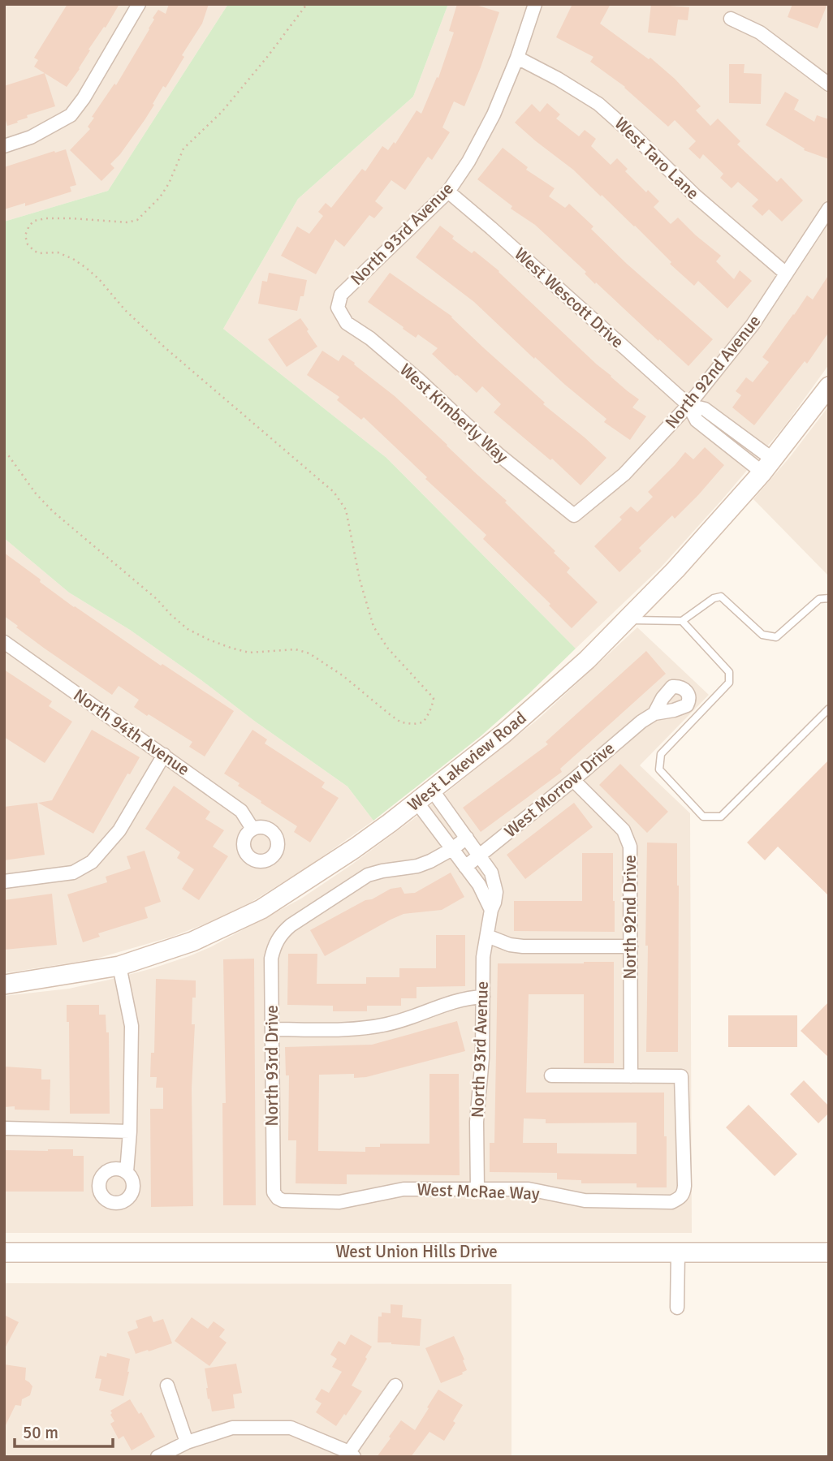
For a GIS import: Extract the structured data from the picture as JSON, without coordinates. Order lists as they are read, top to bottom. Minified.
{"streets":{"street":["West Taro Lane","North 93rd Avenue","West Wescott Drive","North 92nd Avenue","West Kimberly Way","North 94th Avenue","West Lakeview Road","West Morrow Drive","North 92nd Drive","North 93rd Drive","West McRae Way","West Union Hills Drive"]},"crossings":[["West Taro Lane","North 93rd Avenue"],["West Taro Lane","North 92nd Avenue"],["North 93rd Avenue","West Wescott Drive"],["North 93rd Avenue","West Kimberly Way"],["North 93rd Avenue","West Lakeview Road"],["North 93rd Avenue","West Morrow Drive"],["North 93rd Avenue","West McRae Way"],["West Wescott Drive","North 92nd Avenue"],["West Wescott Drive","West Lakeview Road"],["North 92nd Avenue","West Kimberly Way"],["West Morrow Drive","North 92nd Drive"],["North 92nd Drive","West McRae Way"],["North 93rd Drive","West McRae Way"]],"scale_bar":"50 m"}
